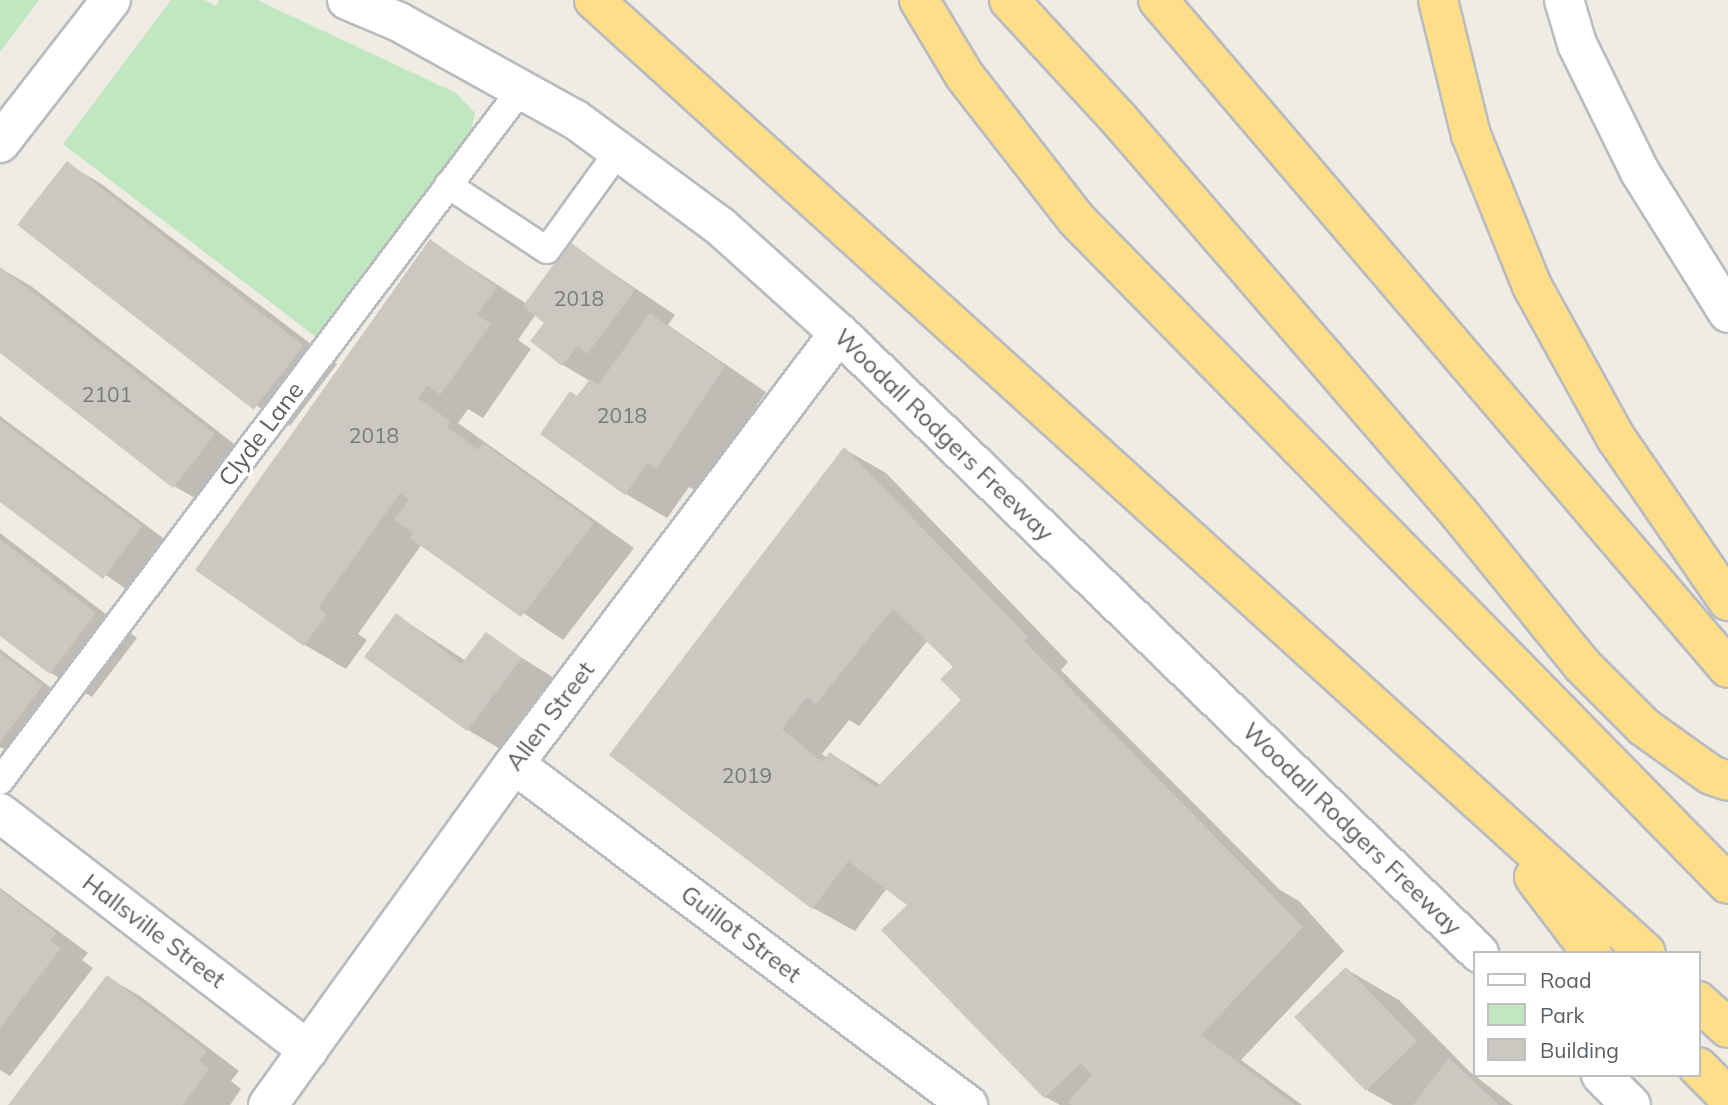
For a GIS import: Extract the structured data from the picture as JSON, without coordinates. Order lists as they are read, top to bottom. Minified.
{"streets":{"street":["Woodall Rodgers Freeway","Allen Street","Hallsville Street","Guillot Street"],"lane":["Clyde Lane"]},"crossings":[["Clyde Lane","Woodall Rodgers Freeway"],["Woodall Rodgers Freeway","Allen Street"],["Allen Street","Hallsville Street"],["Allen Street","Guillot Street"]],"house_numbers":["2018","2101","2018","2018","2019"],"legend":["Road","Park","Building"]}
